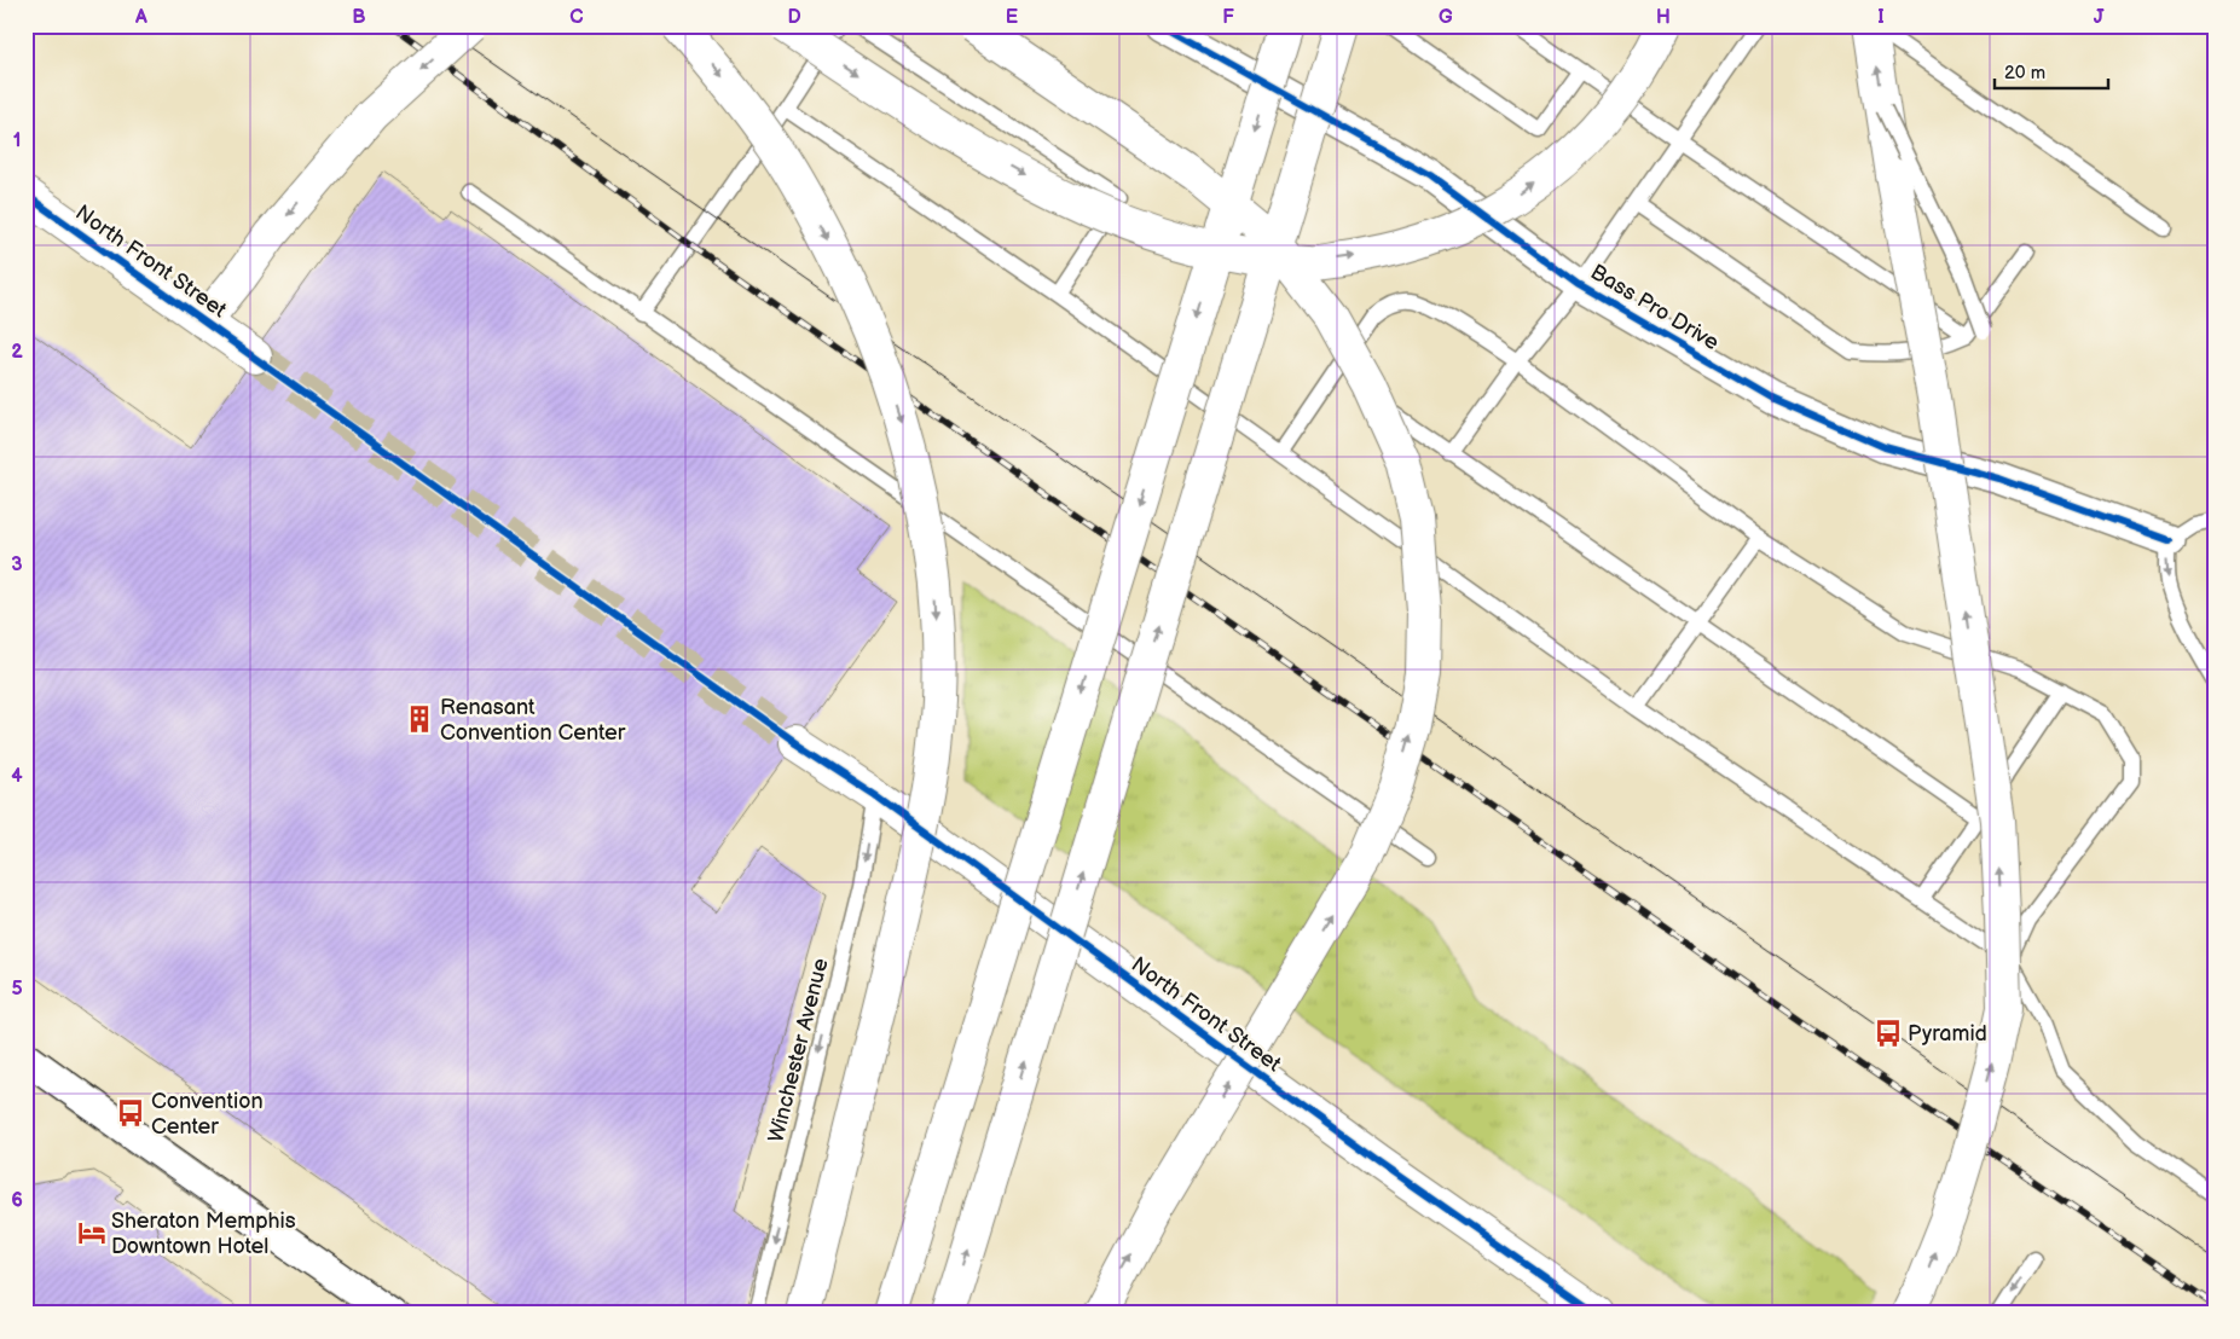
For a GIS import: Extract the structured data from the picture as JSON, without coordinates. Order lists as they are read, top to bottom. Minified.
{"streets":{"main road":["North Front Street"],"street":["Bass Pro Drive"],"lane":["Winchester Avenue"]},"crossings":[["North Front Street","Winchester Avenue"]],"one_way":["Winchester Avenue"],"places":{"building":["Renasant Convention Center"],"bus stop":["Pyramid","Convention Center"],"hotel":["Sheraton Memphis Downtown Hotel"]},"scale_bar":"20 m","grid":{"columns":["A","B","C","D","E","F","G","H","I","J"],"rows":["1","2","3","4","5","6"]}}
